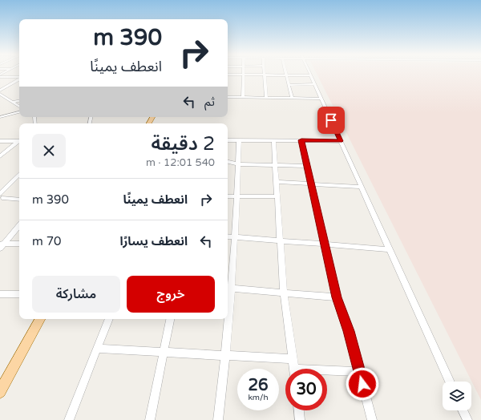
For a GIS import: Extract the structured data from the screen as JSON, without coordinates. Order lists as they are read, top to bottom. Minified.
{"page":{"turn":["390 m","انعطف يمينًا"],"then":"ثم","heading":["2 دقيقة","540 m · 12:01"],"list":[{"name":"انعطف يمينًا","value":"390 m"},{"name":"انعطف يسارًا","value":"70 m"}],"buttons":["خروج","مشاركة"],"speed":"26 km/h","limit":"30"}}
